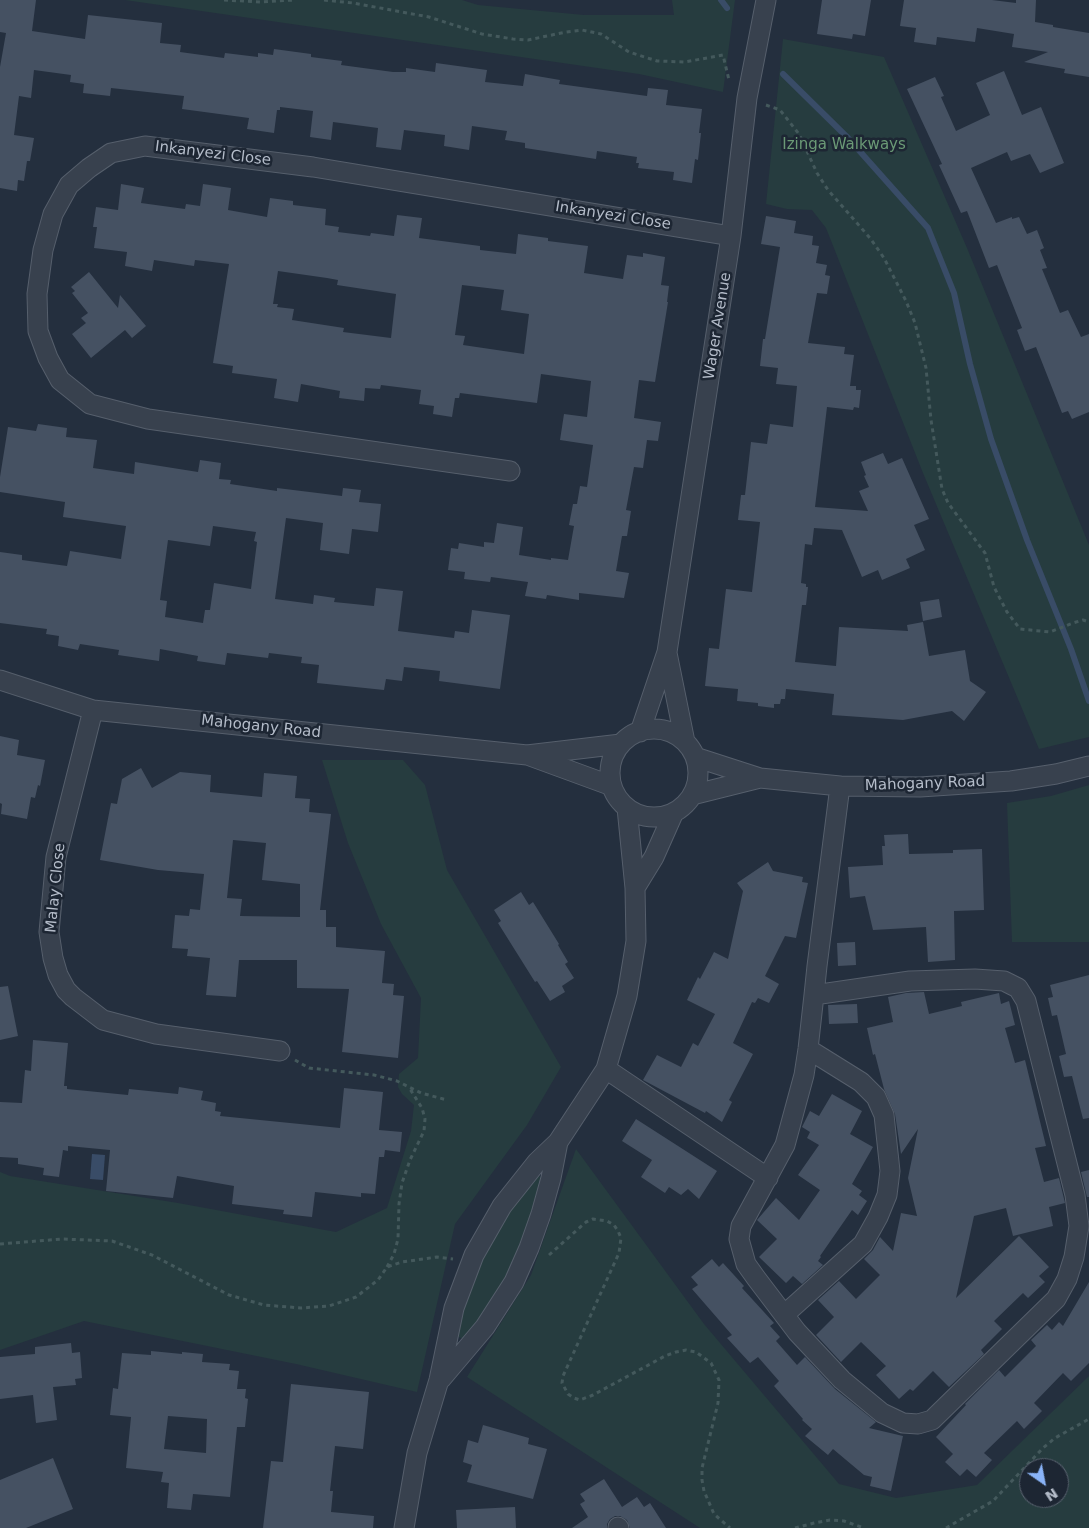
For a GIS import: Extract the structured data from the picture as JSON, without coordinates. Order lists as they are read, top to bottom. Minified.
{"streets":{"street":["Inkanyezi Close","Wager Avenue","Mahogany Road","Malay Close"]},"crossings":[["Inkanyezi Close","Wager Avenue"],["Wager Avenue","Mahogany Road"],["Mahogany Road","Malay Close"]],"parks":["Izinga Walkways"],"north":"bottom right"}
